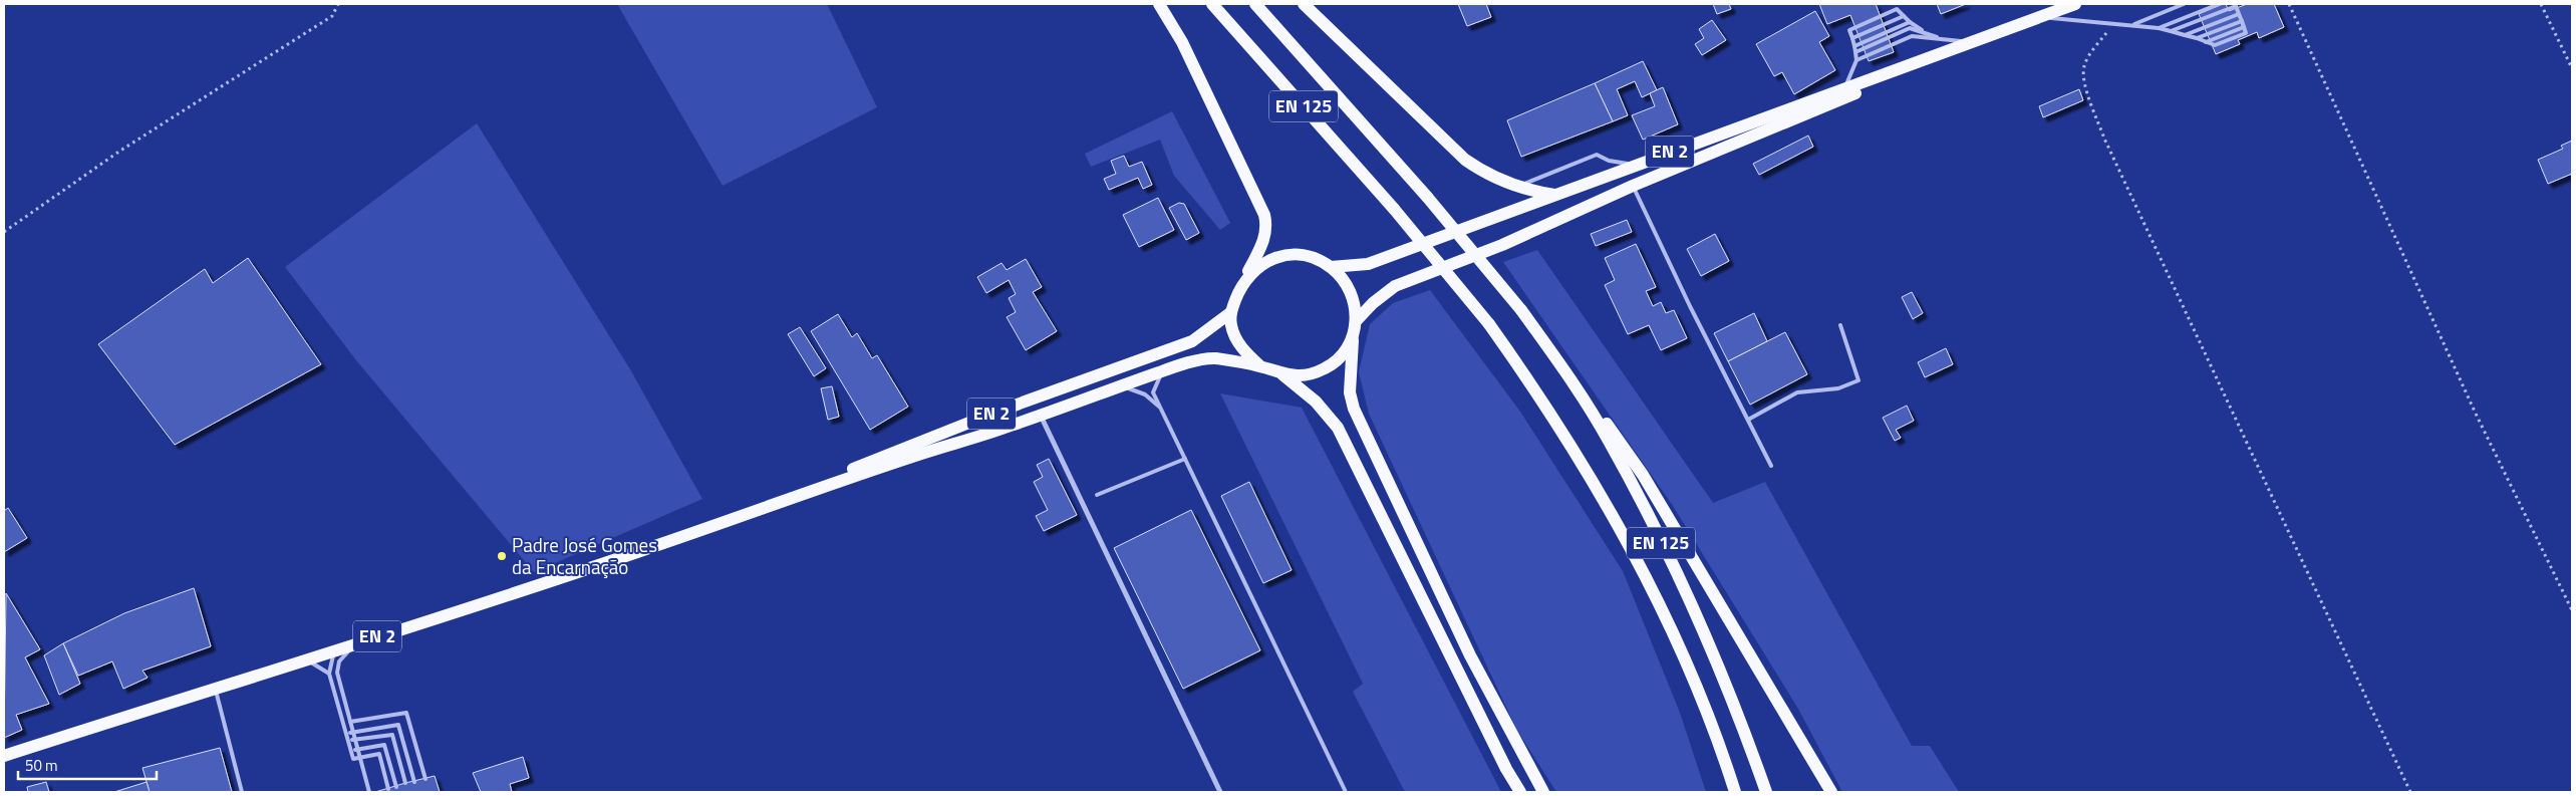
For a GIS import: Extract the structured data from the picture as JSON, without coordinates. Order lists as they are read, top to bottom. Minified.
{"streets":{"main road":["EN 125","EN 2"]},"places":["Padre José Gomes da Encarnação"],"scale_bar":"50 m"}
